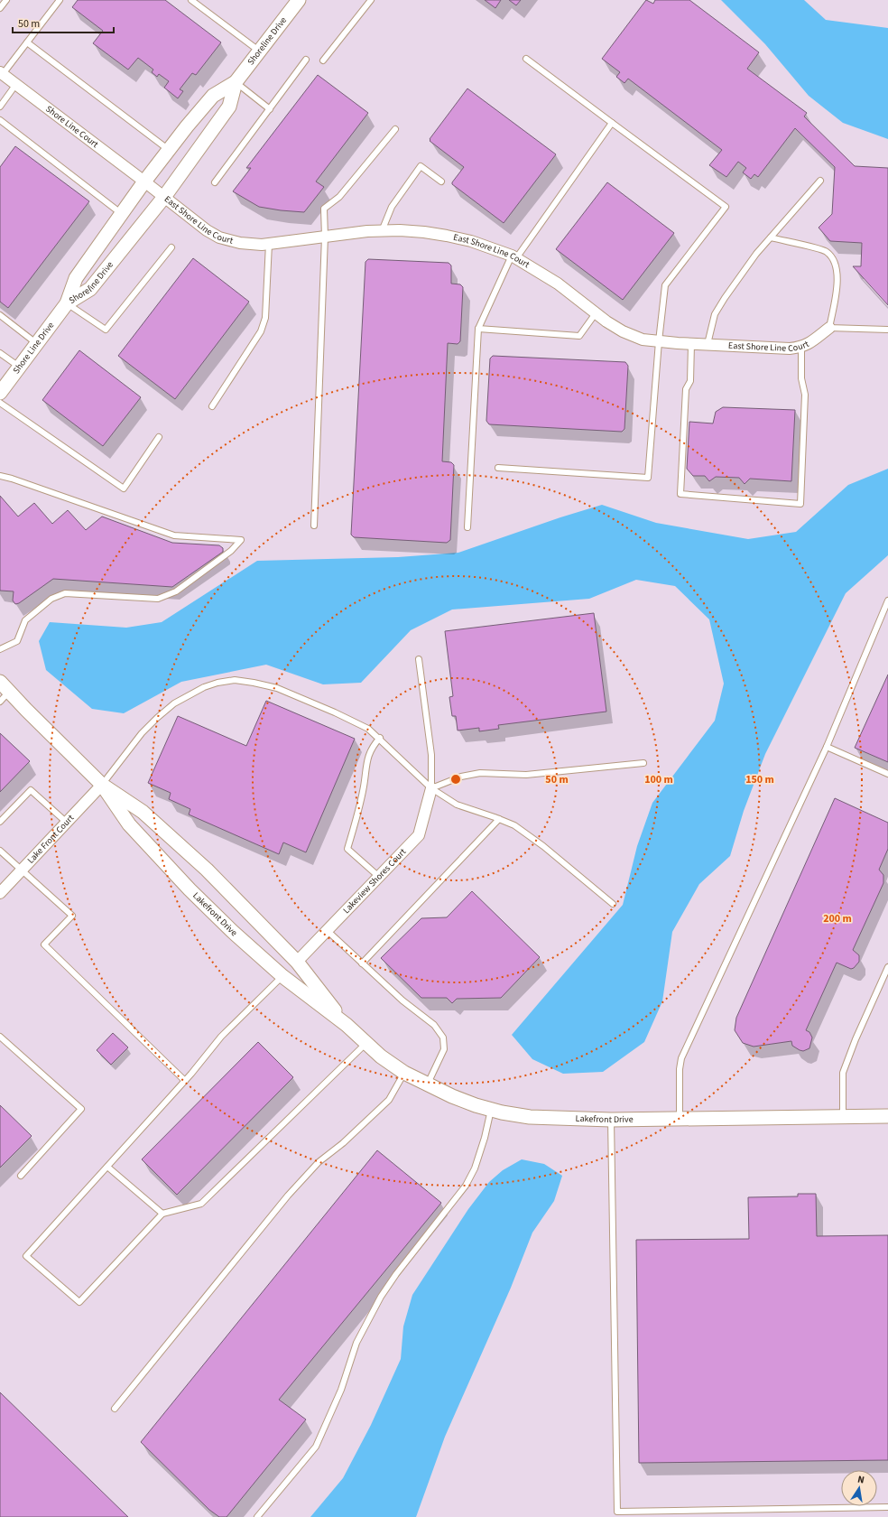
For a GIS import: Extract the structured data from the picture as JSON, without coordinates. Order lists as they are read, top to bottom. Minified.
{"streets":{"street":["Shoreline Drive","Shore Line Court","East Shore Line Court","Shore Line Drive","Lake Front Court","Lakeview Shores Court","Lakefront Drive"]},"crossings":[["Shoreline Drive","Shore Line Court"],["Shoreline Drive","East Shore Line Court"],["Shoreline Drive","Shore Line Drive"],["Shore Line Court","East Shore Line Court"],["Lake Front Court","Lakefront Drive"],["Lakeview Shores Court","Lakefront Drive"]],"scale_bar":"50 m","north":"top","rings":["50 m","100 m","150 m","200 m"]}
